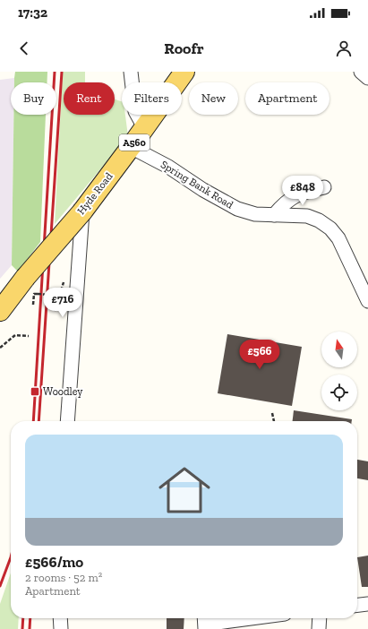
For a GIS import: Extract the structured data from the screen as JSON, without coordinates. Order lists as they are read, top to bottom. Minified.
{"streets":{"main road":["A560","Hyde Road"],"street":["Spring Bank Road"]},"crossings":[["Spring Bank Road","Hyde Road"]],"places":{"transit":["Woodley"]},"north":"top","page":{"status":"17:32","header":"Roofr","chip":["Buy","Rent","Filters","New","Apartment"],"price":["£848","£716","£566"],"list":[{"name":"£566/mo","note":"2 rooms · 52 m² · Apartment"}]}}
